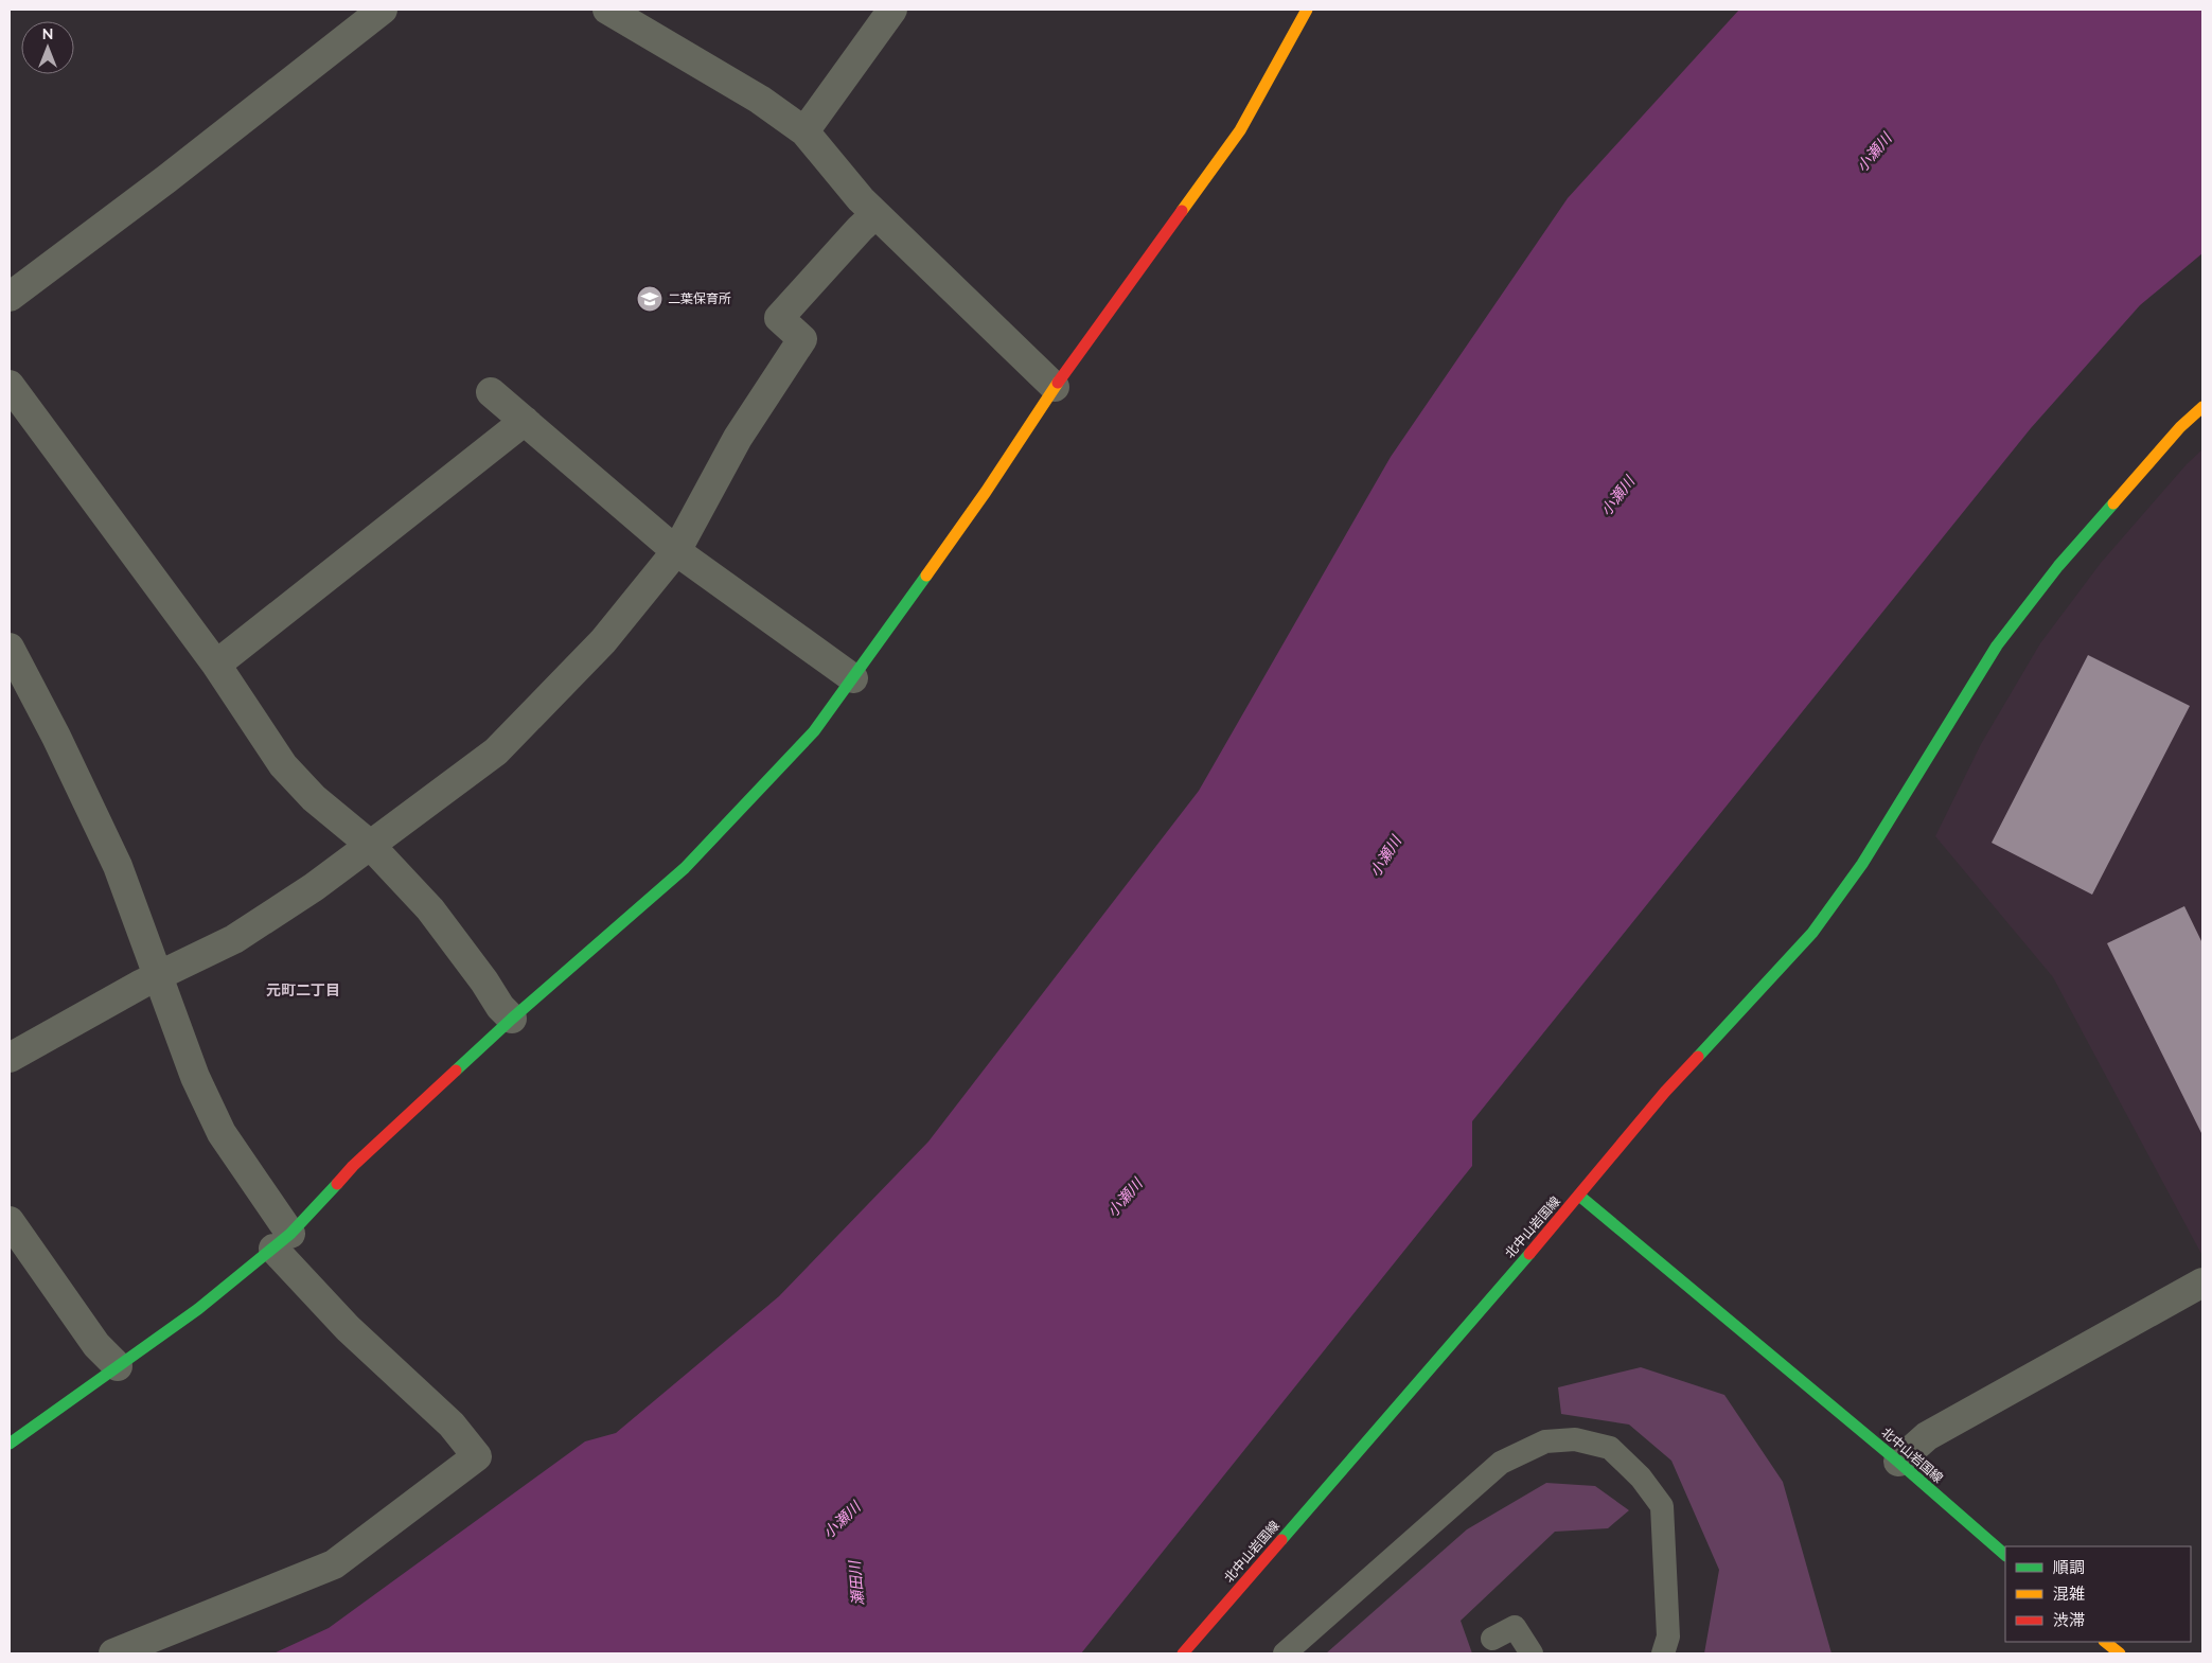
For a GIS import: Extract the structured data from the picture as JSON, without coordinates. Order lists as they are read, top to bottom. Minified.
{"streets":{"street":["北中山岩国線"]},"districts":["元町二丁目"],"water":["小瀬川","瀬田川"],"places":{"school or university":["二葉保育所"]},"legend":["順調","混雑","渋滞"],"north":"top"}
